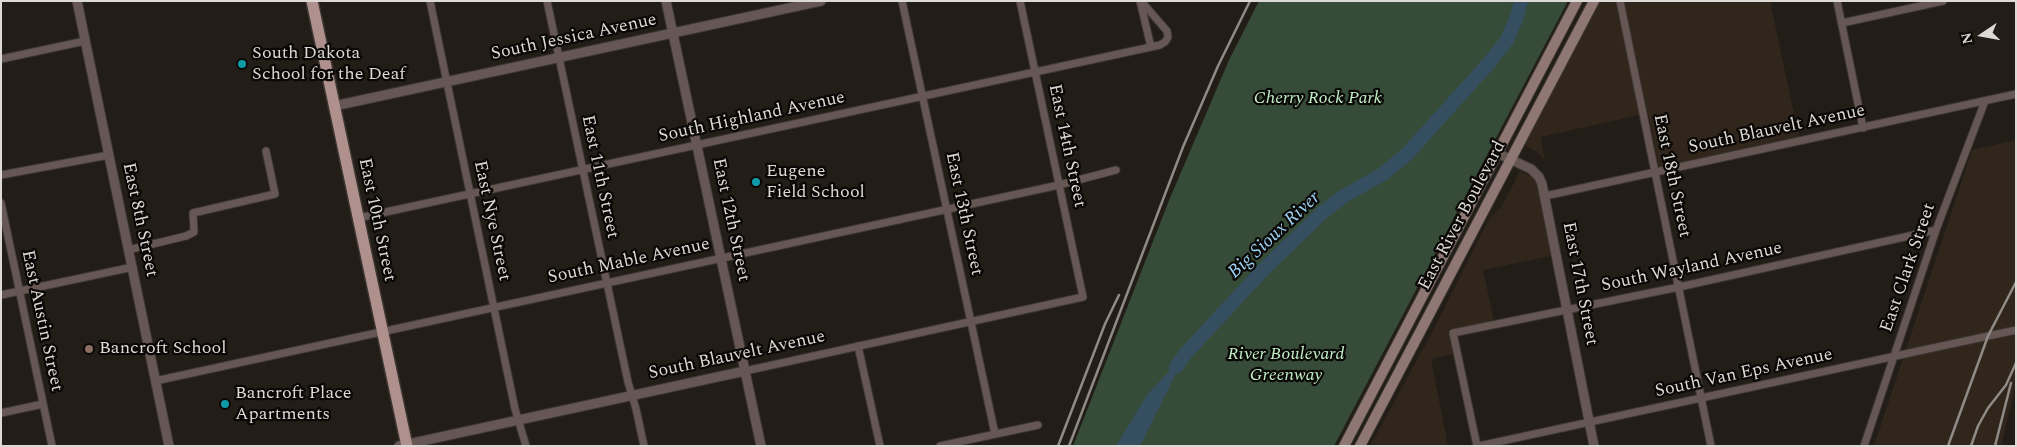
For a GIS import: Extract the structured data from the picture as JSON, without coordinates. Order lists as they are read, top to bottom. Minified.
{"streets":{"main road":["East River Boulevard","East 10th Street"],"street":["South Jessica Avenue","South Highland Avenue","South Blauvelt Avenue","East 14th Street","East 18th Street","East 11th Street","East 13th Street","East 8th Street","East 12th Street","East Nye Street","South Mable Avenue","South Wayland Avenue","East Clark Street","East 17th Street","East Austin Street","South Van Eps Avenue"]},"crossings":[["South Jessica Avenue","East 11th Street"],["South Jessica Avenue","East 10th Street"],["South Jessica Avenue","East 12th Street"],["South Jessica Avenue","East Nye Street"],["South Highland Avenue","East 14th Street"],["South Highland Avenue","East 11th Street"],["South Highland Avenue","East 13th Street"],["South Highland Avenue","East 10th Street"],["South Highland Avenue","East 12th Street"],["South Highland Avenue","East Nye Street"],["South Blauvelt Avenue","East 14th Street"],["South Blauvelt Avenue","East 18th Street"],["South Blauvelt Avenue","East 11th Street"],["South Blauvelt Avenue","East 13th Street"],["South Blauvelt Avenue","East 10th Street"],["South Blauvelt Avenue","East 12th Street"],["South Blauvelt Avenue","East Nye Street"],["South Blauvelt Avenue","East Clark Street"],["South Blauvelt Avenue","East 17th Street"],["East 14th Street","South Mable Avenue"],["East 18th Street","South Wayland Avenue"],["East 18th Street","South Van Eps Avenue"],["East 11th Street","South Mable Avenue"],["East 13th Street","South Mable Avenue"],["East River Boulevard","East 17th Street"],["East 8th Street","South Mable Avenue"],["East 10th Street","South Mable Avenue"],["East 12th Street","South Mable Avenue"],["East Nye Street","South Mable Avenue"],["South Wayland Avenue","East Clark Street"],["South Wayland Avenue","East 17th Street"],["South Wayland Avenue","South Van Eps Avenue"],["East Clark Street","South Van Eps Avenue"],["East 17th Street","South Van Eps Avenue"]],"water":["Big Sioux River"],"parks":["Cherry Rock Park","River Boulevard Greenway"],"places":["South Dakota School for the Deaf","Eugene Field School","Bancroft School","Bancroft Place Apartments"],"north":"left"}
